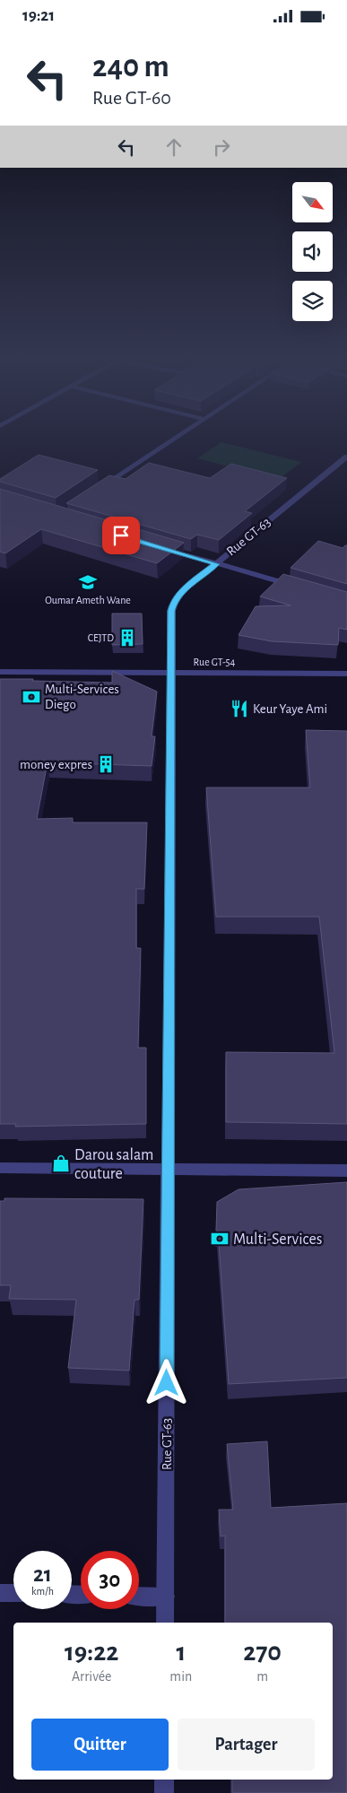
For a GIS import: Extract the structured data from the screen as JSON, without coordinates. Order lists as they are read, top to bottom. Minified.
{"streets":{"street":["Rue GT-63","Rue GT-54"]},"crossings":[["Rue GT-63","Rue GT-54"]],"places":{"school or university":["Oumar Ameth Wane"],"building":["CEJTD","money expres"],"bank":["Multi-Services Diego","Multi-Services"],"restaurant":["Keur Yaye Ami"],"shop":["Darou salam couture"]},"north":"bottom right","page":{"status":"19:21","turn":["240 m","Rue GT-60"],"speed":"21 km/h","limit":"30","eta":["19:22","Arrivée","1","min","270","m"],"buttons":["Quitter","Partager"]}}
